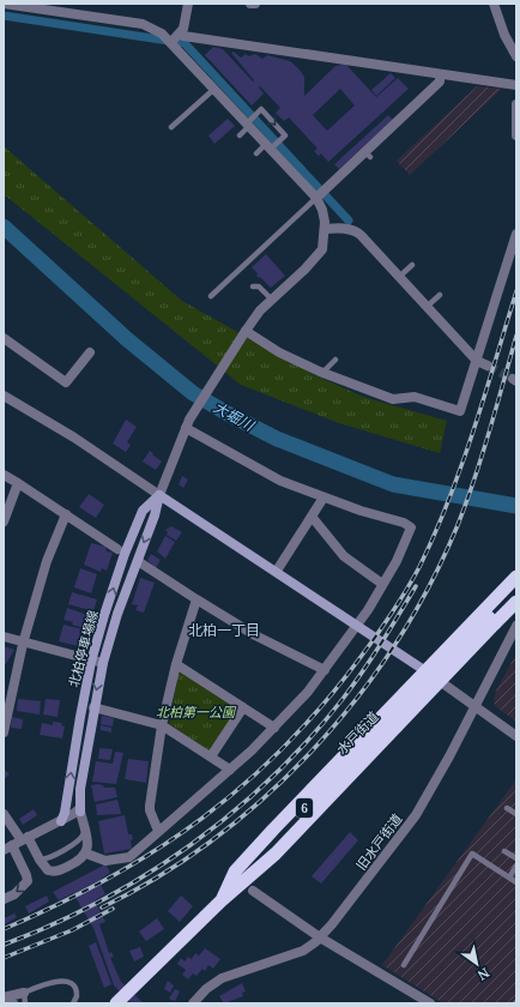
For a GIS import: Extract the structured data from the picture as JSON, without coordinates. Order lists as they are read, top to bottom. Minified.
{"streets":{"highway":["水戸街道","6"],"main road":["北柏停車場線"],"street":["旧水戸街道"]},"districts":["北柏一丁目"],"water":["大堀川"],"parks":["北柏第一公園"],"north":"bottom right"}
